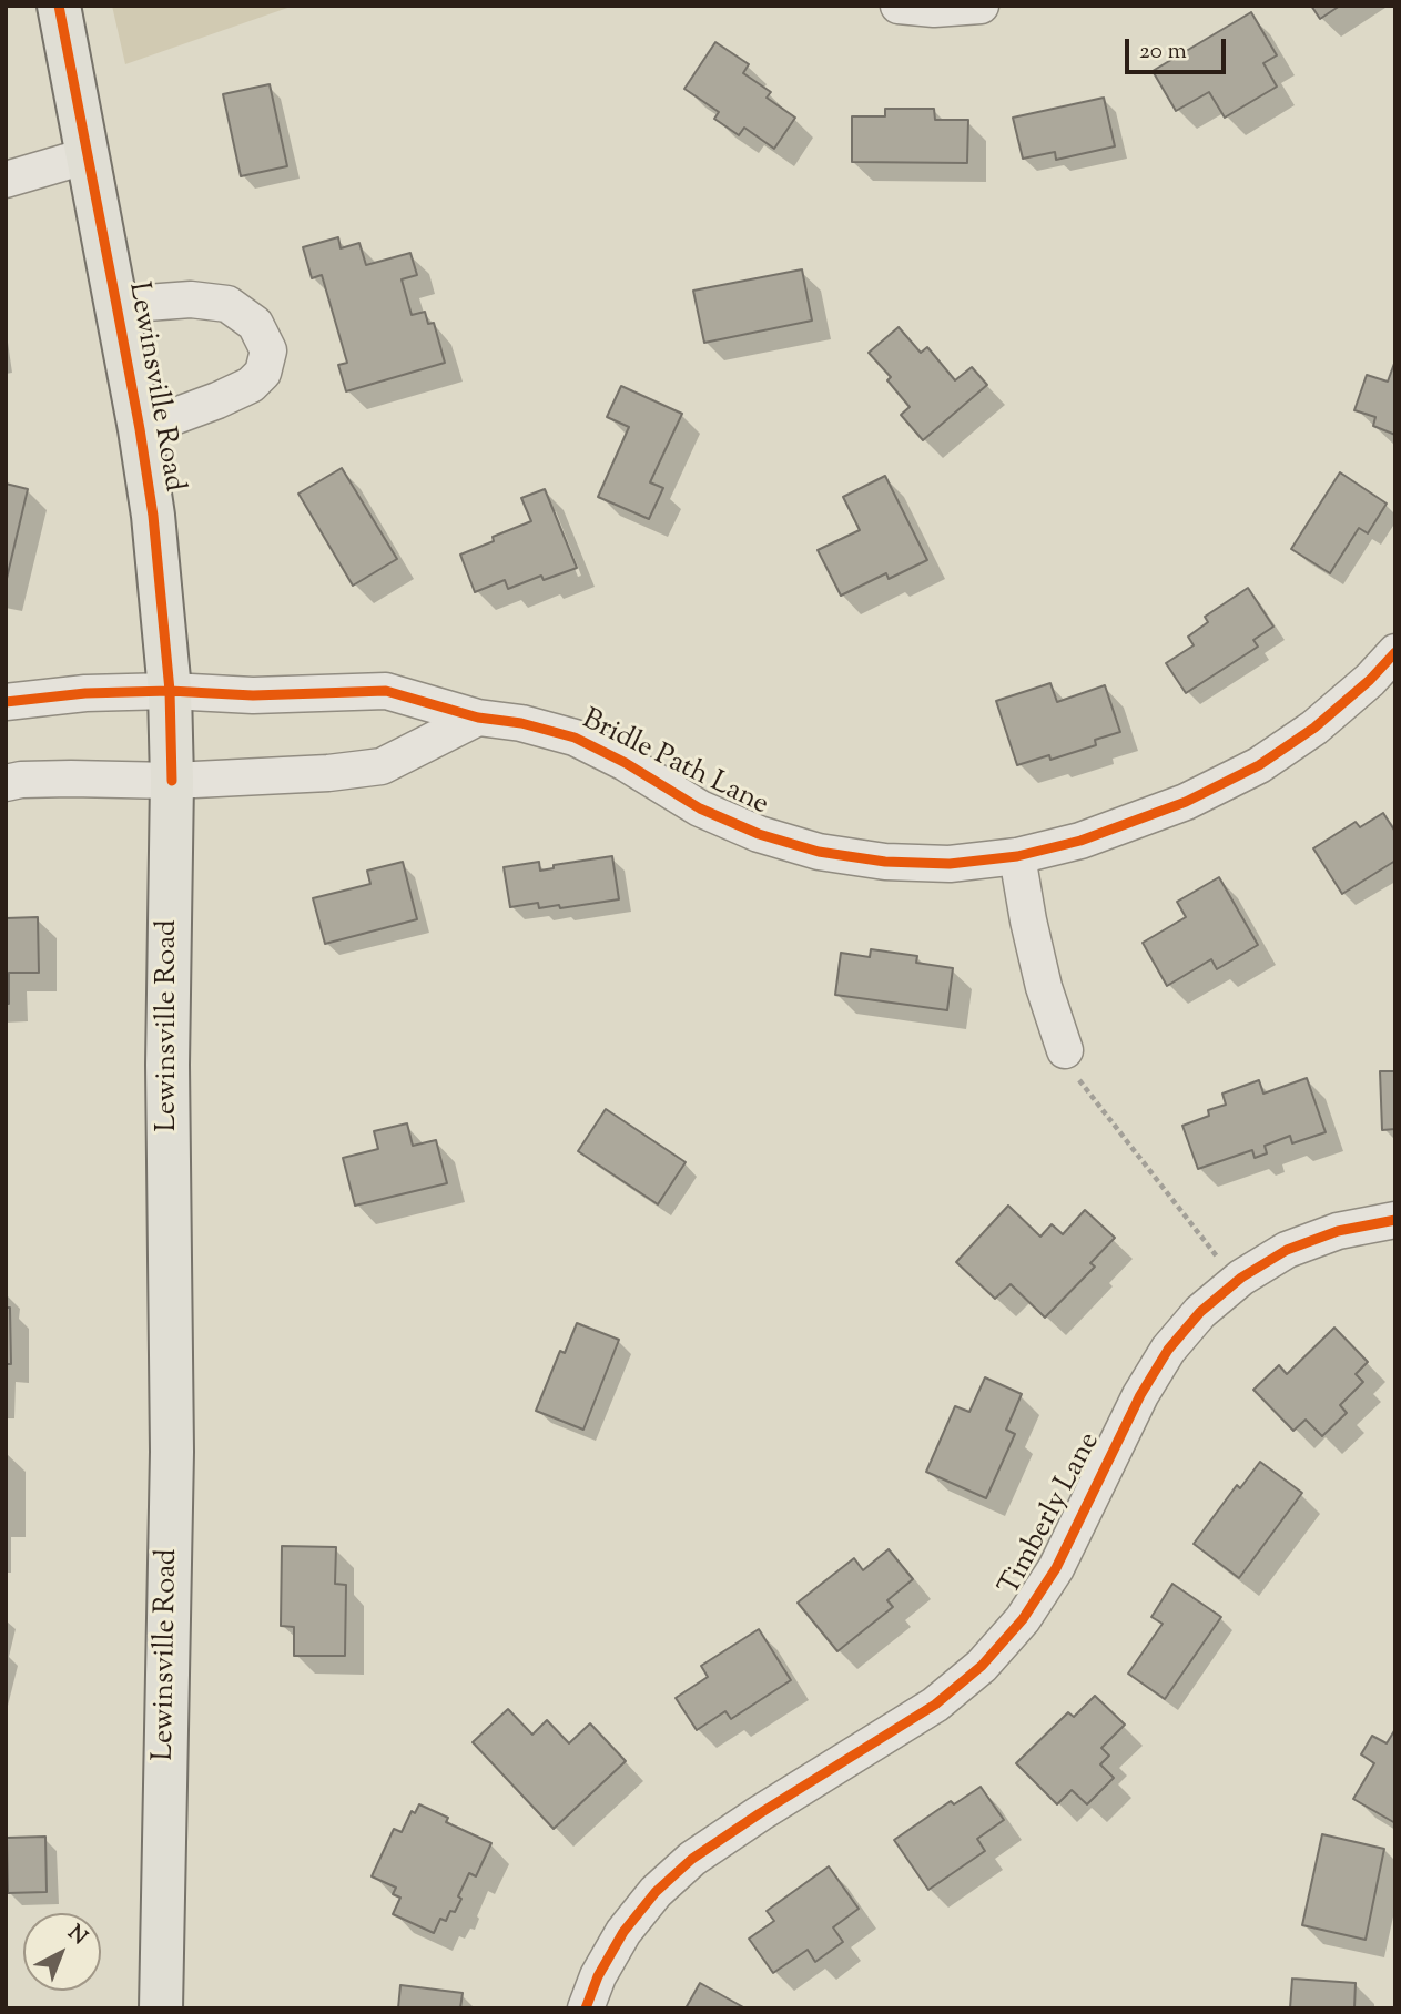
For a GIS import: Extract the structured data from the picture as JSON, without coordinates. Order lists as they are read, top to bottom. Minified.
{"streets":{"main road":["Lewinsville Road"],"street":["Bridle Path Lane","Timberly Lane"]},"crossings":[["Lewinsville Road","Bridle Path Lane"]],"scale_bar":"20 m","north":"top right"}
